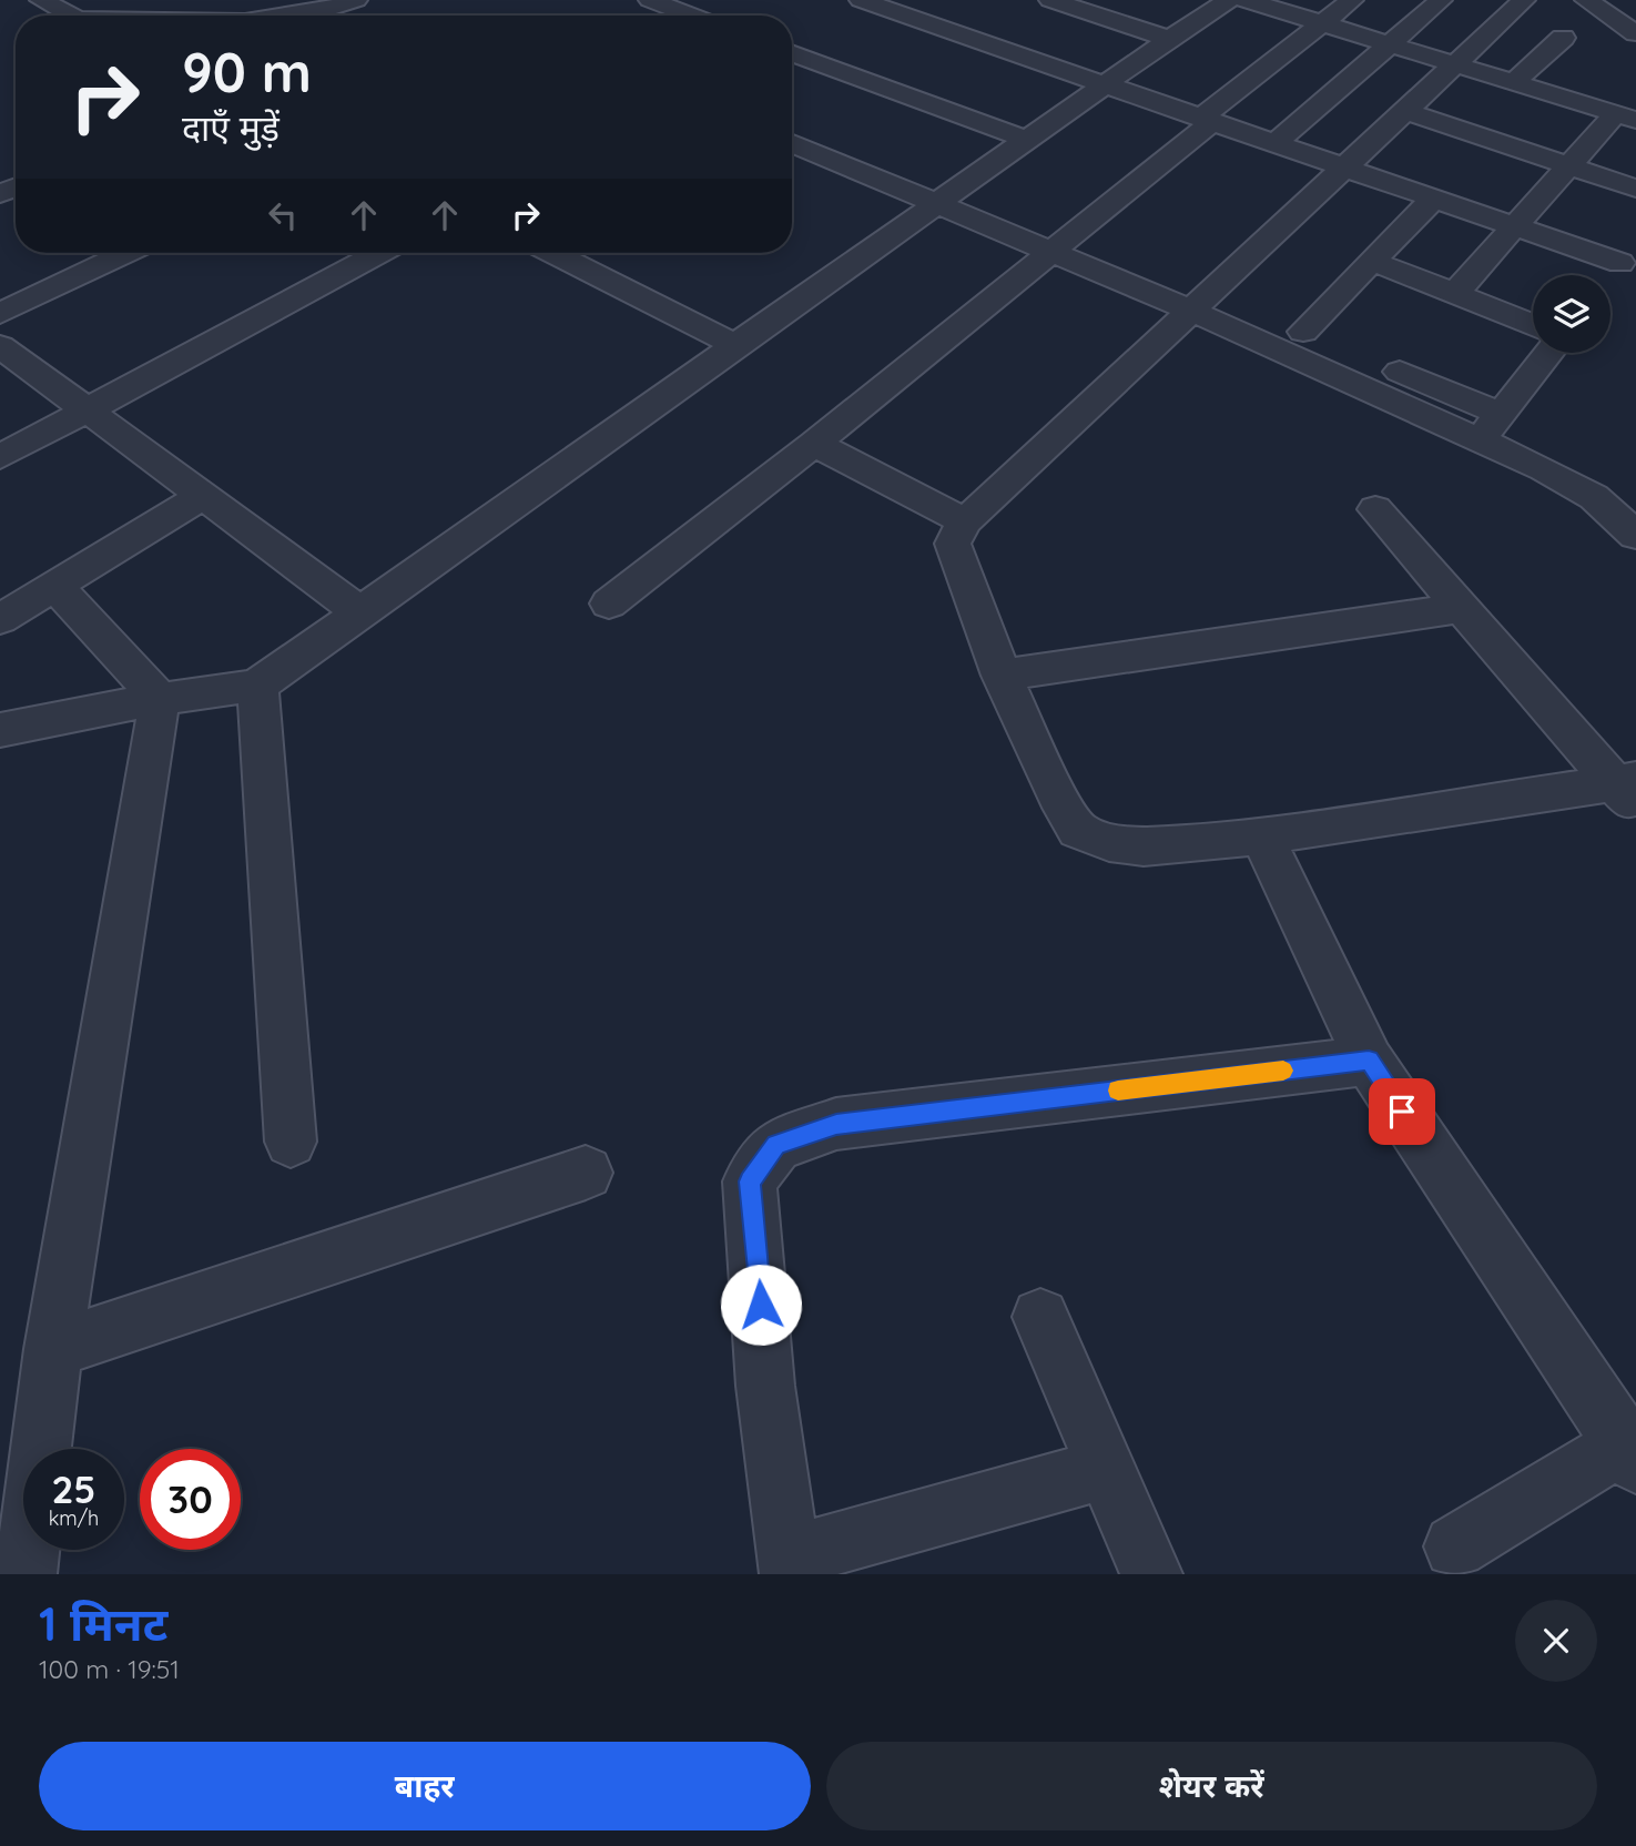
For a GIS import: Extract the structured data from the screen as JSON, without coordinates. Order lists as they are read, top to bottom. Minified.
{"page":{"turn":["90 m","दाएँ मुड़ें"],"speed":"25 km/h","limit":"30","heading":["1 मिनट","100 m · 19:51"],"buttons":["बाहर","शेयर करें"]}}
